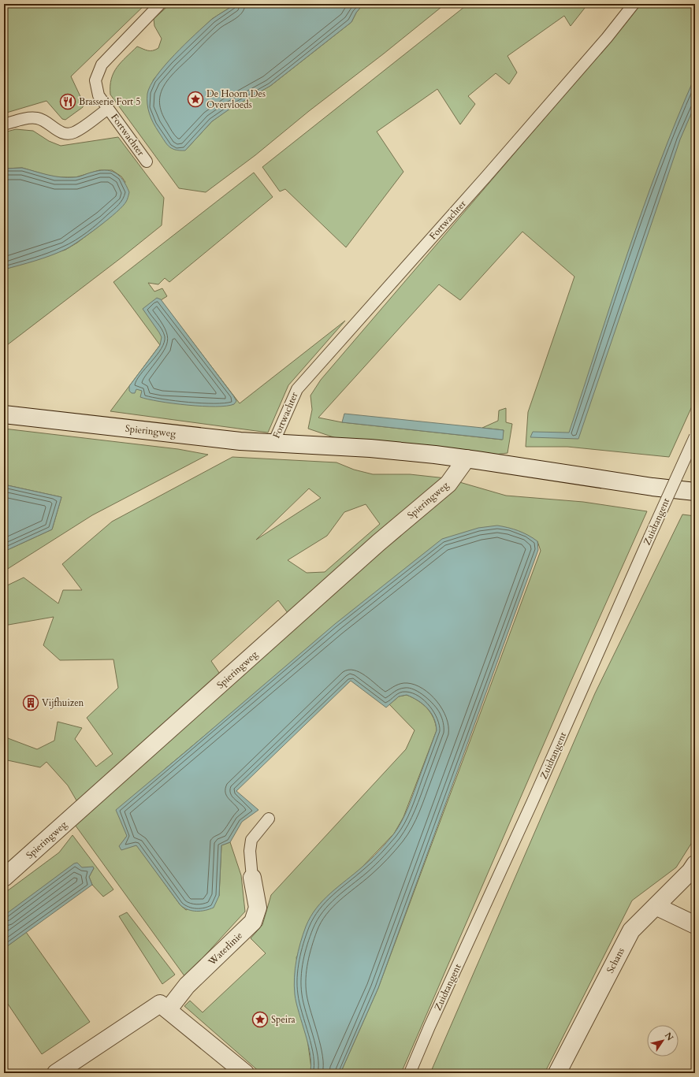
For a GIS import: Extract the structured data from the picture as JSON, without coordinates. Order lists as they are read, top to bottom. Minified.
{"streets":{"street":["Spieringweg","Waterlinie","Schans"],"lane":["Fortwachter","Zuidtangent"]},"crossings":[["Fortwachter","Spieringweg"]],"places":{"place":["De Hoorn Des Overvloeds","Speira"],"restaurant":["Brasserie Fort 5"],"building":["Vijfhuizen"]},"north":"top right"}
